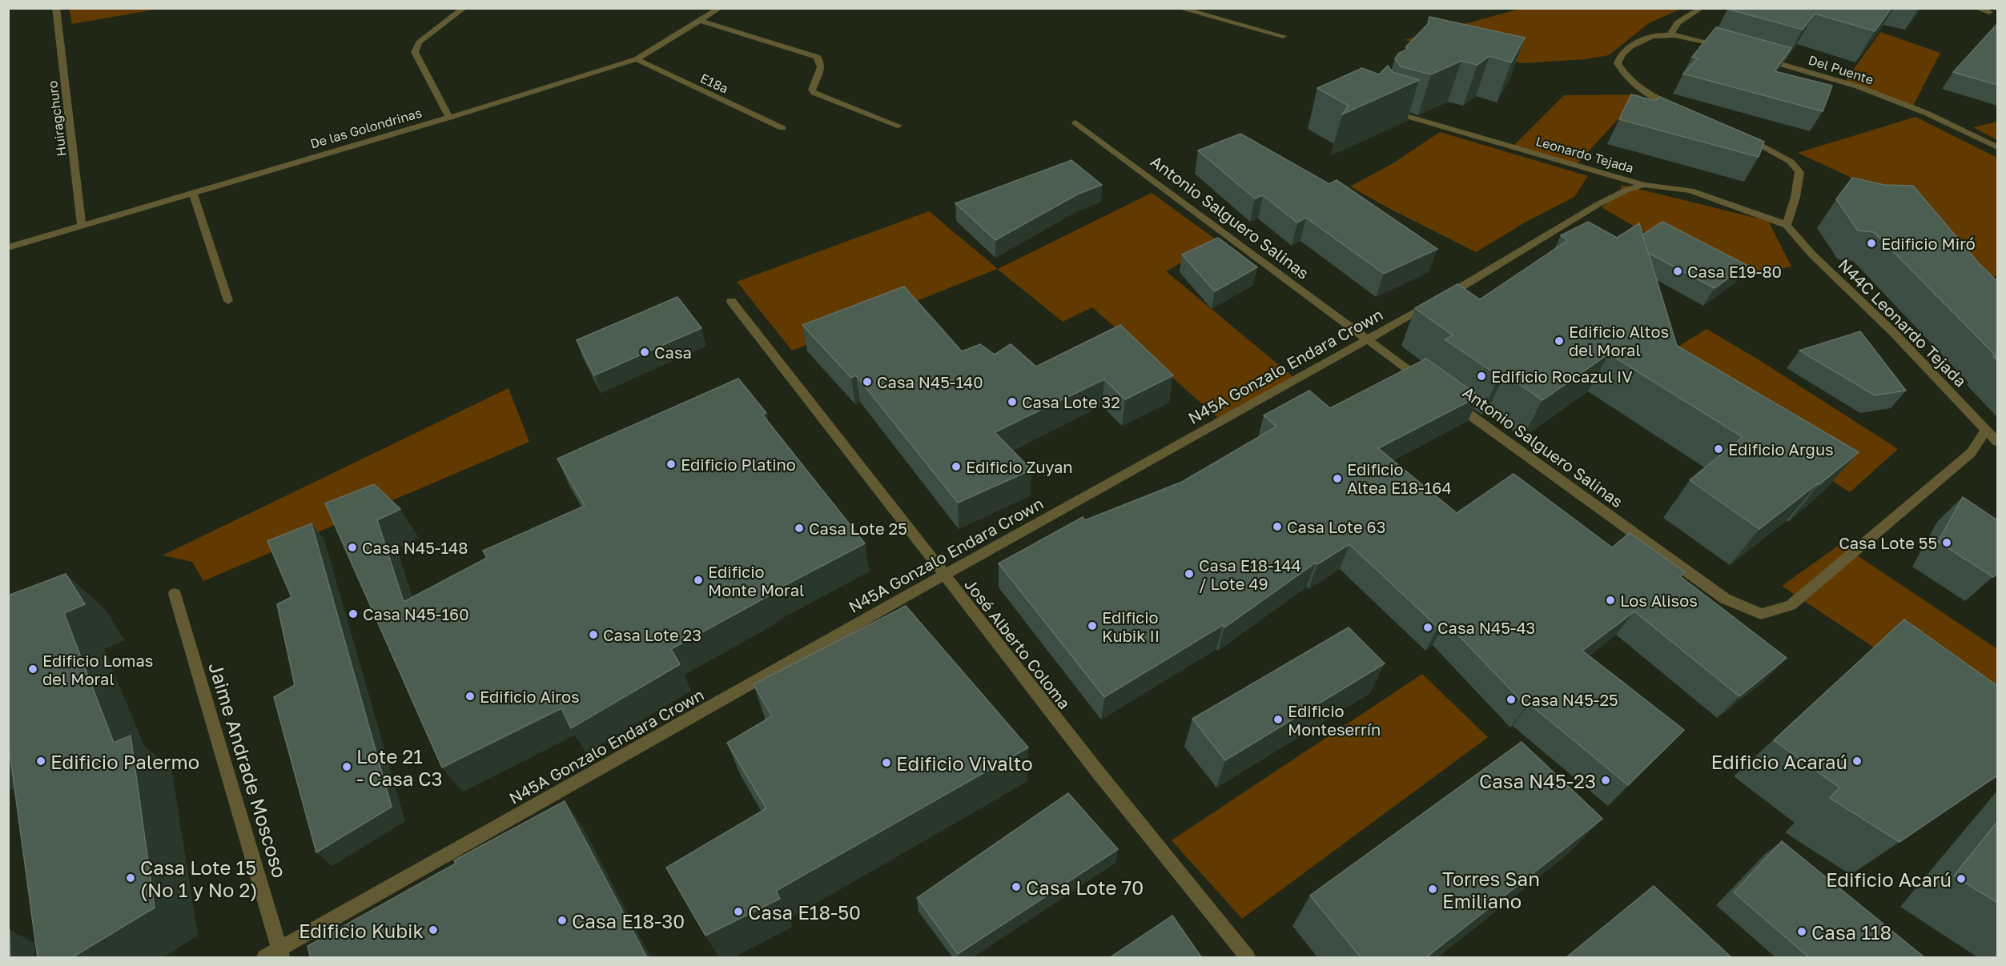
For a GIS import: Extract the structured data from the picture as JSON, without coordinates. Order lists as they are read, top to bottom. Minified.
{"streets":{"street":["Del Puente","E18a","Huiragchuro","De las Golondrinas","Leonardo Tejada","Antonio Salguero Salinas","N44C Leonardo Tejada","N45A Gonzalo Endara Crown","José Alberto Coloma","Jaime Andrade Moscoso"]},"crossings":[["E18a","De las Golondrinas"],["Huiragchuro","De las Golondrinas"],["Leonardo Tejada","N44C Leonardo Tejada"],["Leonardo Tejada","N45A Gonzalo Endara Crown"],["Antonio Salguero Salinas","N44C Leonardo Tejada"],["Antonio Salguero Salinas","N45A Gonzalo Endara Crown"],["N45A Gonzalo Endara Crown","José Alberto Coloma"],["N45A Gonzalo Endara Crown","Jaime Andrade Moscoso"]],"places":["Edificio Miró","Casa E19-80","Edificio Altos del Moral","Casa","Edificio Rocazul IV","Casa N45-140","Casa Lote 32","Edificio Argus","Edificio Platino","Edificio Zuyan","Edificio Altea E18-164","Casa Lote 63","Casa Lote 25","Casa Lote 55","Casa N45-148","Casa E18-144 / Lote 49","Edificio Monte Moral","Los Alisos","Casa N45-160","Edificio Kubik II","Casa N45-43","Casa Lote 23","Edificio Lomas del Moral","Edificio Airos","Casa N45-25","Edificio Monteserrín","Edificio Palermo","Edificio Acaraú","Edificio Vivalto","Lote 21 - Casa C3","Casa N45-23","Casa Lote 15 (No 1 y No 2)","Edificio Acarú","Casa Lote 70","Torres San Emiliano","Casa E18-50","Casa E18-30","Edificio Kubik","Casa 118"]}
